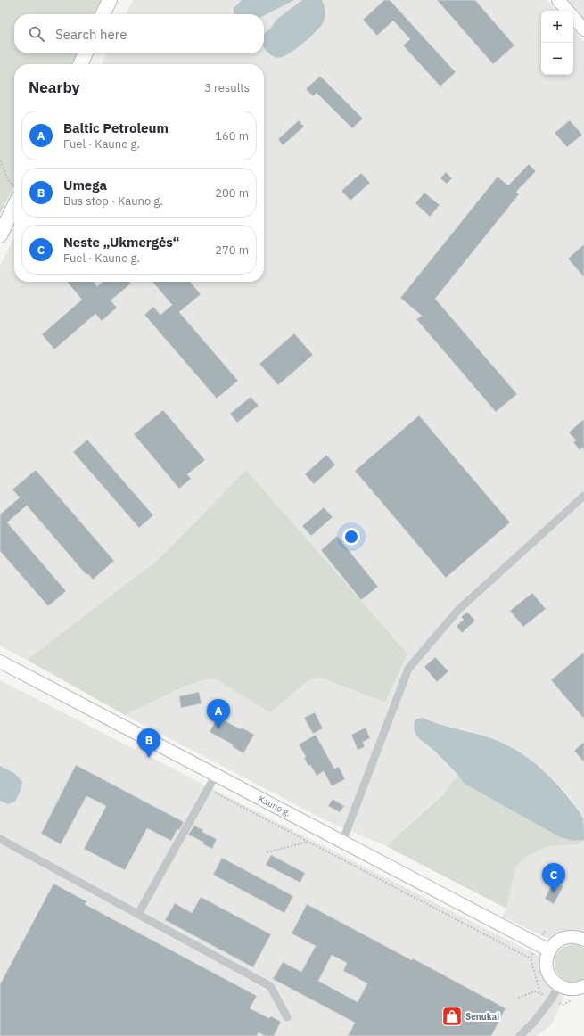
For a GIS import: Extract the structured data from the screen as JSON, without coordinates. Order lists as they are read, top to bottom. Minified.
{"streets":{"main road":["Kauno g."]},"places":{"shop":["Senukai"]},"page":{"map_buttons":["+","−"],"search":"Search here","heading":["Nearby","3 results"],"list":[{"mark":"A","name":"Baltic Petroleum","note":"Fuel · Kauno g.","value":"160 m"},{"mark":"B","name":"Umega","note":"Bus stop · Kauno g.","value":"200 m"},{"mark":"C","name":"Neste „Ukmergės“","note":"Fuel · Kauno g.","value":"270 m"}],"pins":["A","B","C"]}}
